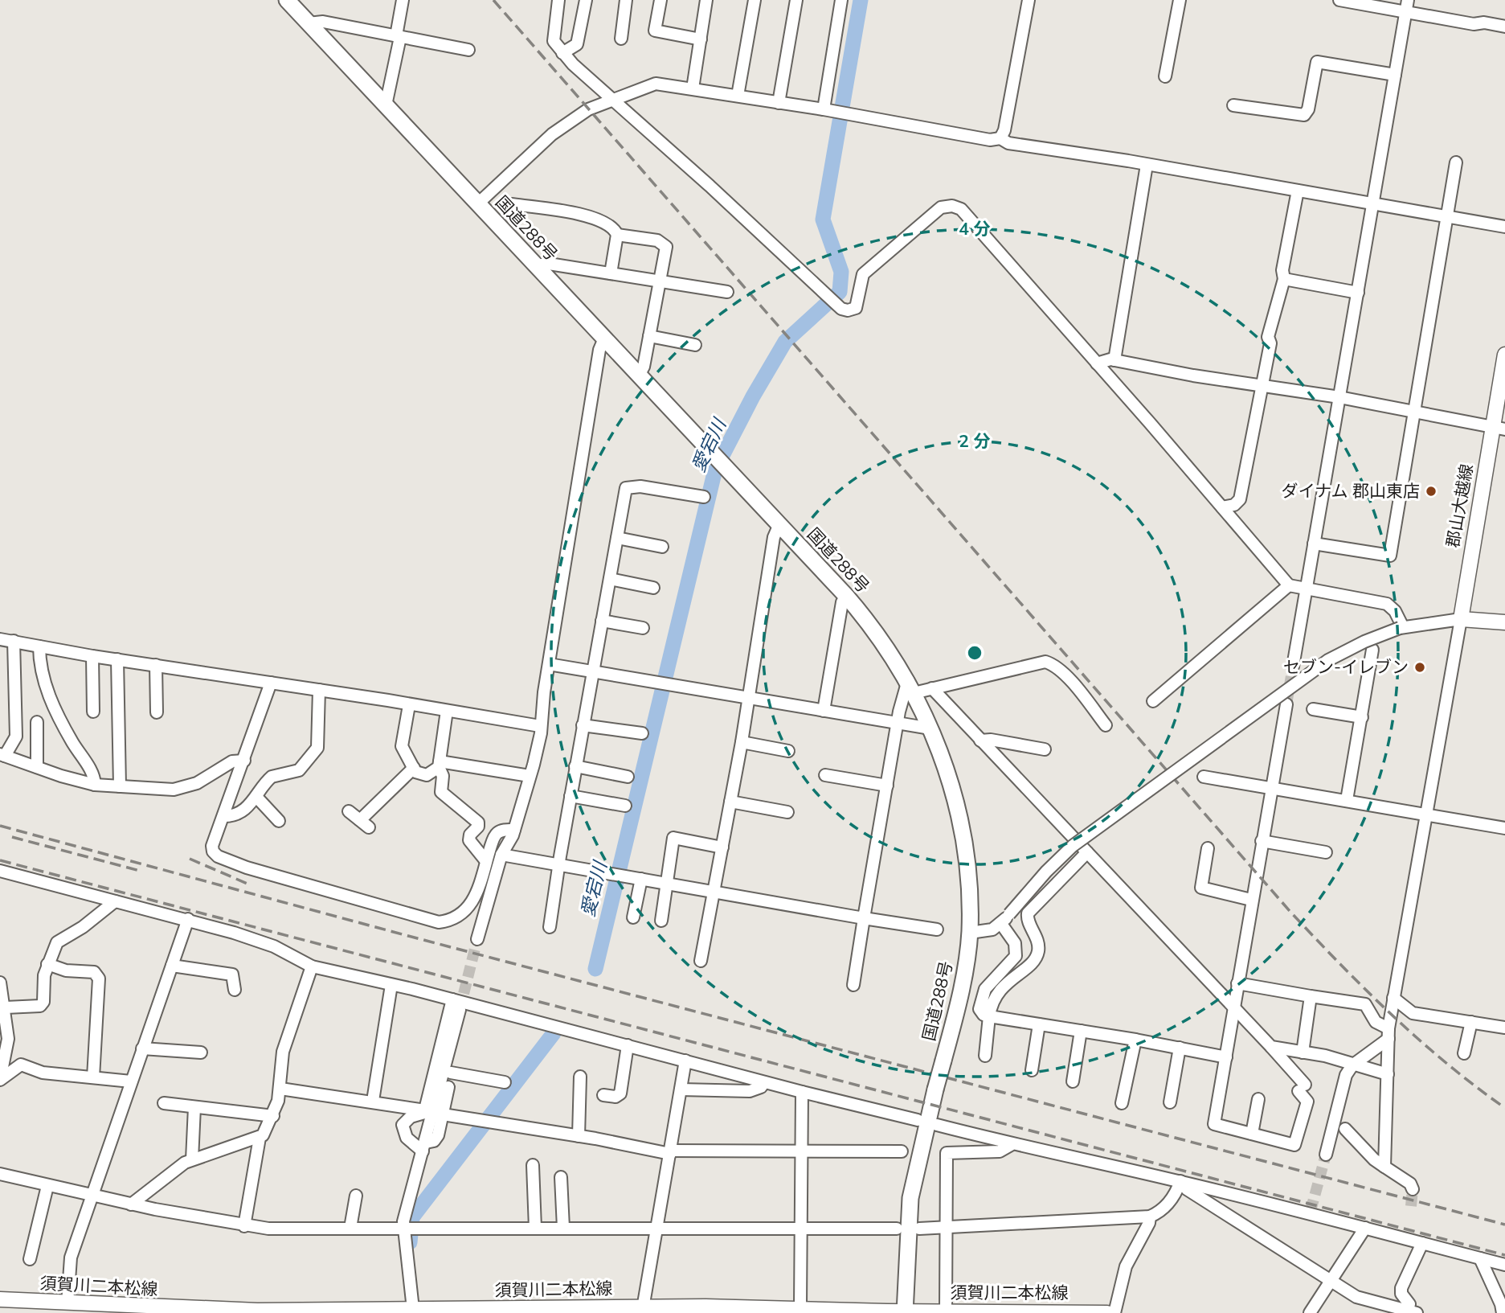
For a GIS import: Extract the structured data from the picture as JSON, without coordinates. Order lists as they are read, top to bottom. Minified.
{"streets":{"highway":["国道288号"],"main road":["郡山大越線","須賀川二本松線"]},"crossings":[["国道288号","須賀川二本松線"]],"water":["愛宕川"],"places":["ダイナム 郡山東店","セブン-イレブン"],"rings":["4 分","2 分"]}
